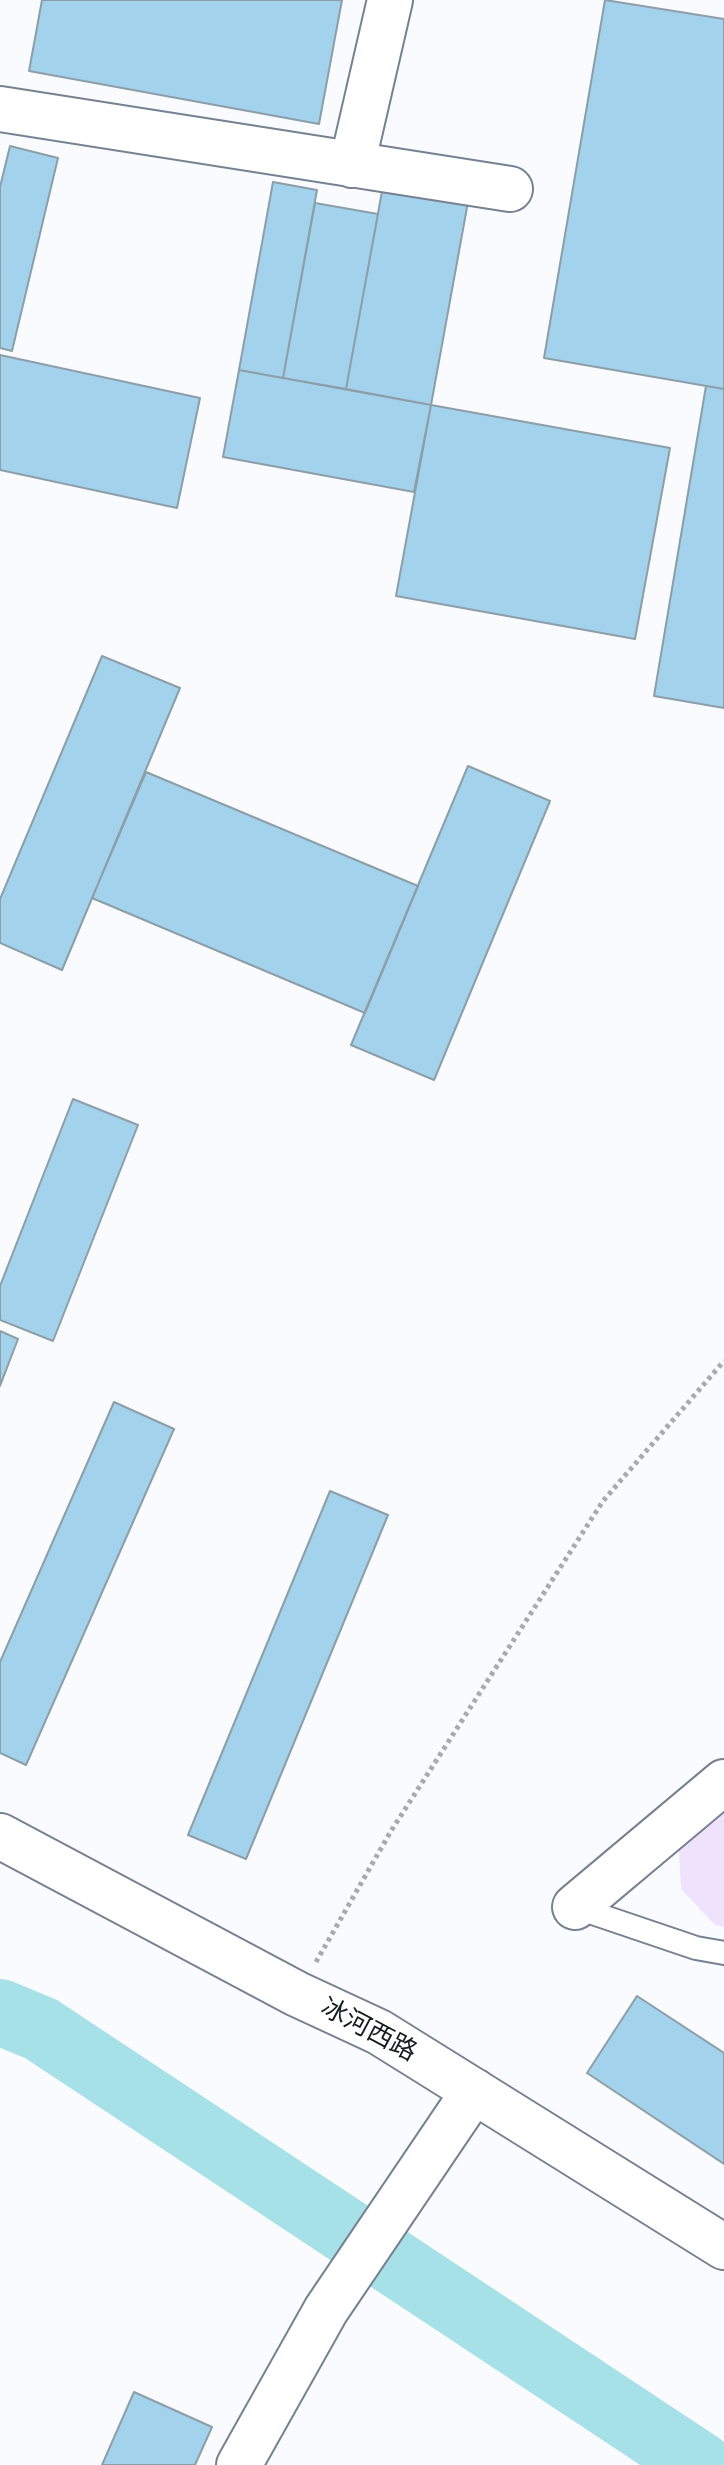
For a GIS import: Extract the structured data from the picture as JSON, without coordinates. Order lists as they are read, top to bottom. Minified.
{"streets":{"street":["冰河西路"]}}
